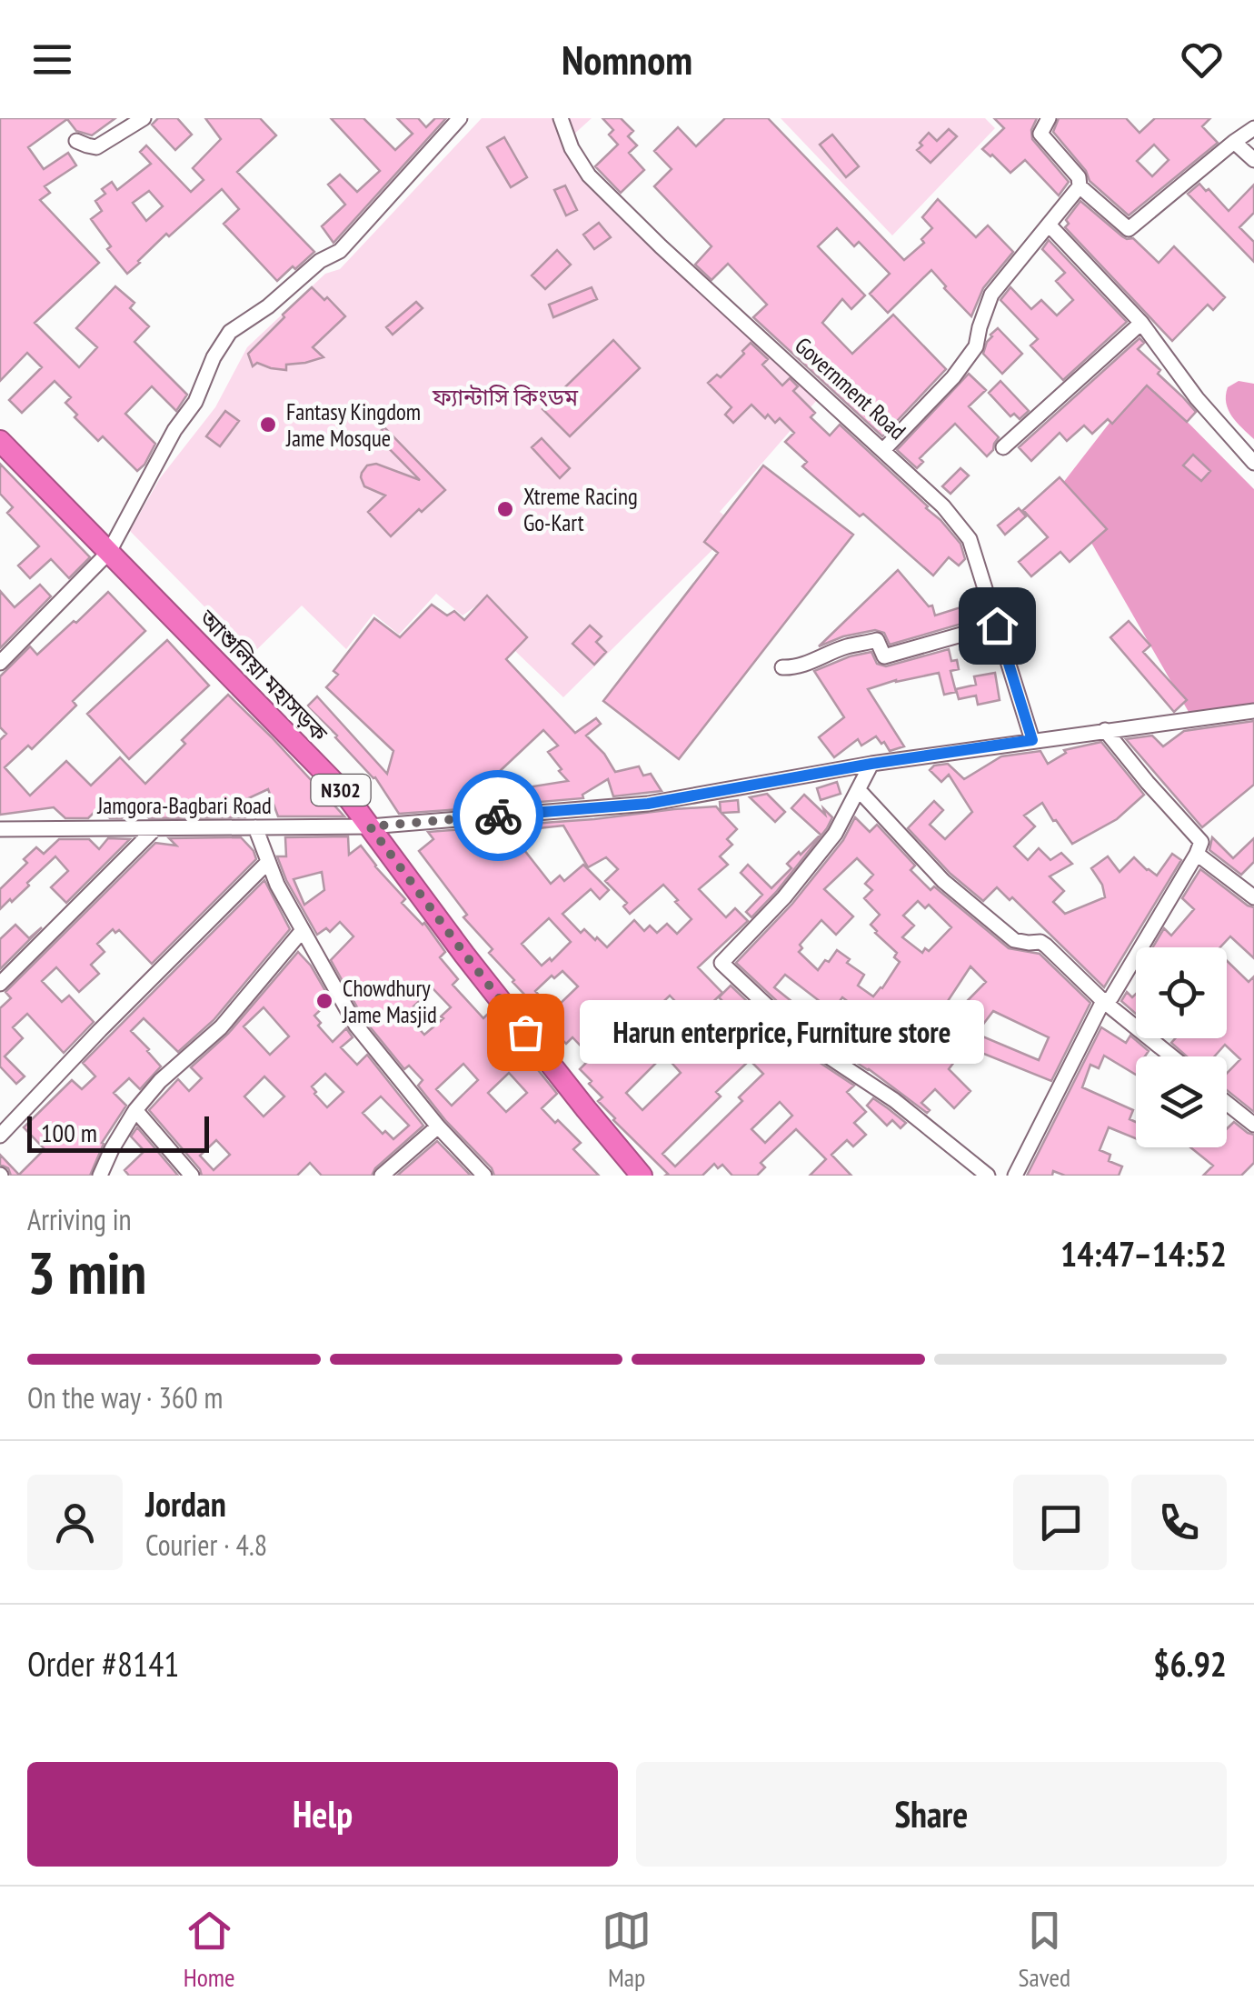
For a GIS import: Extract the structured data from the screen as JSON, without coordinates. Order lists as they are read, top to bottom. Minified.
{"streets":{"highway":["আশুলিয়া মহাসড়ক","N302"],"street":["Government Road","Jamgora-Bagbari Road"]},"crossings":[["Government Road","Jamgora-Bagbari Road"],["আশুলিয়া মহাসড়ক","Jamgora-Bagbari Road"]],"parks":["ফ্যান্টাসি কিংডম"],"places":["Fantasy Kingdom Jame Mosque","Xtreme Racing Go-Kart","Chowdhury Jame Masjid","Harun enterprice, Furniture store"],"scale_bar":"100 m","page":{"header":"Nomnom","bubble":"Harun enterprice, Furniture store","scale":"100 m","heading":["3 min","Arriving in","14:47–14:52"],"panel":["Jordan","Courier · 4.8","Order #8141","$6.92"],"bar":"On the way · 360 m","buttons":["Help","Share"],"tabs":["Home","Map","Saved"]}}
